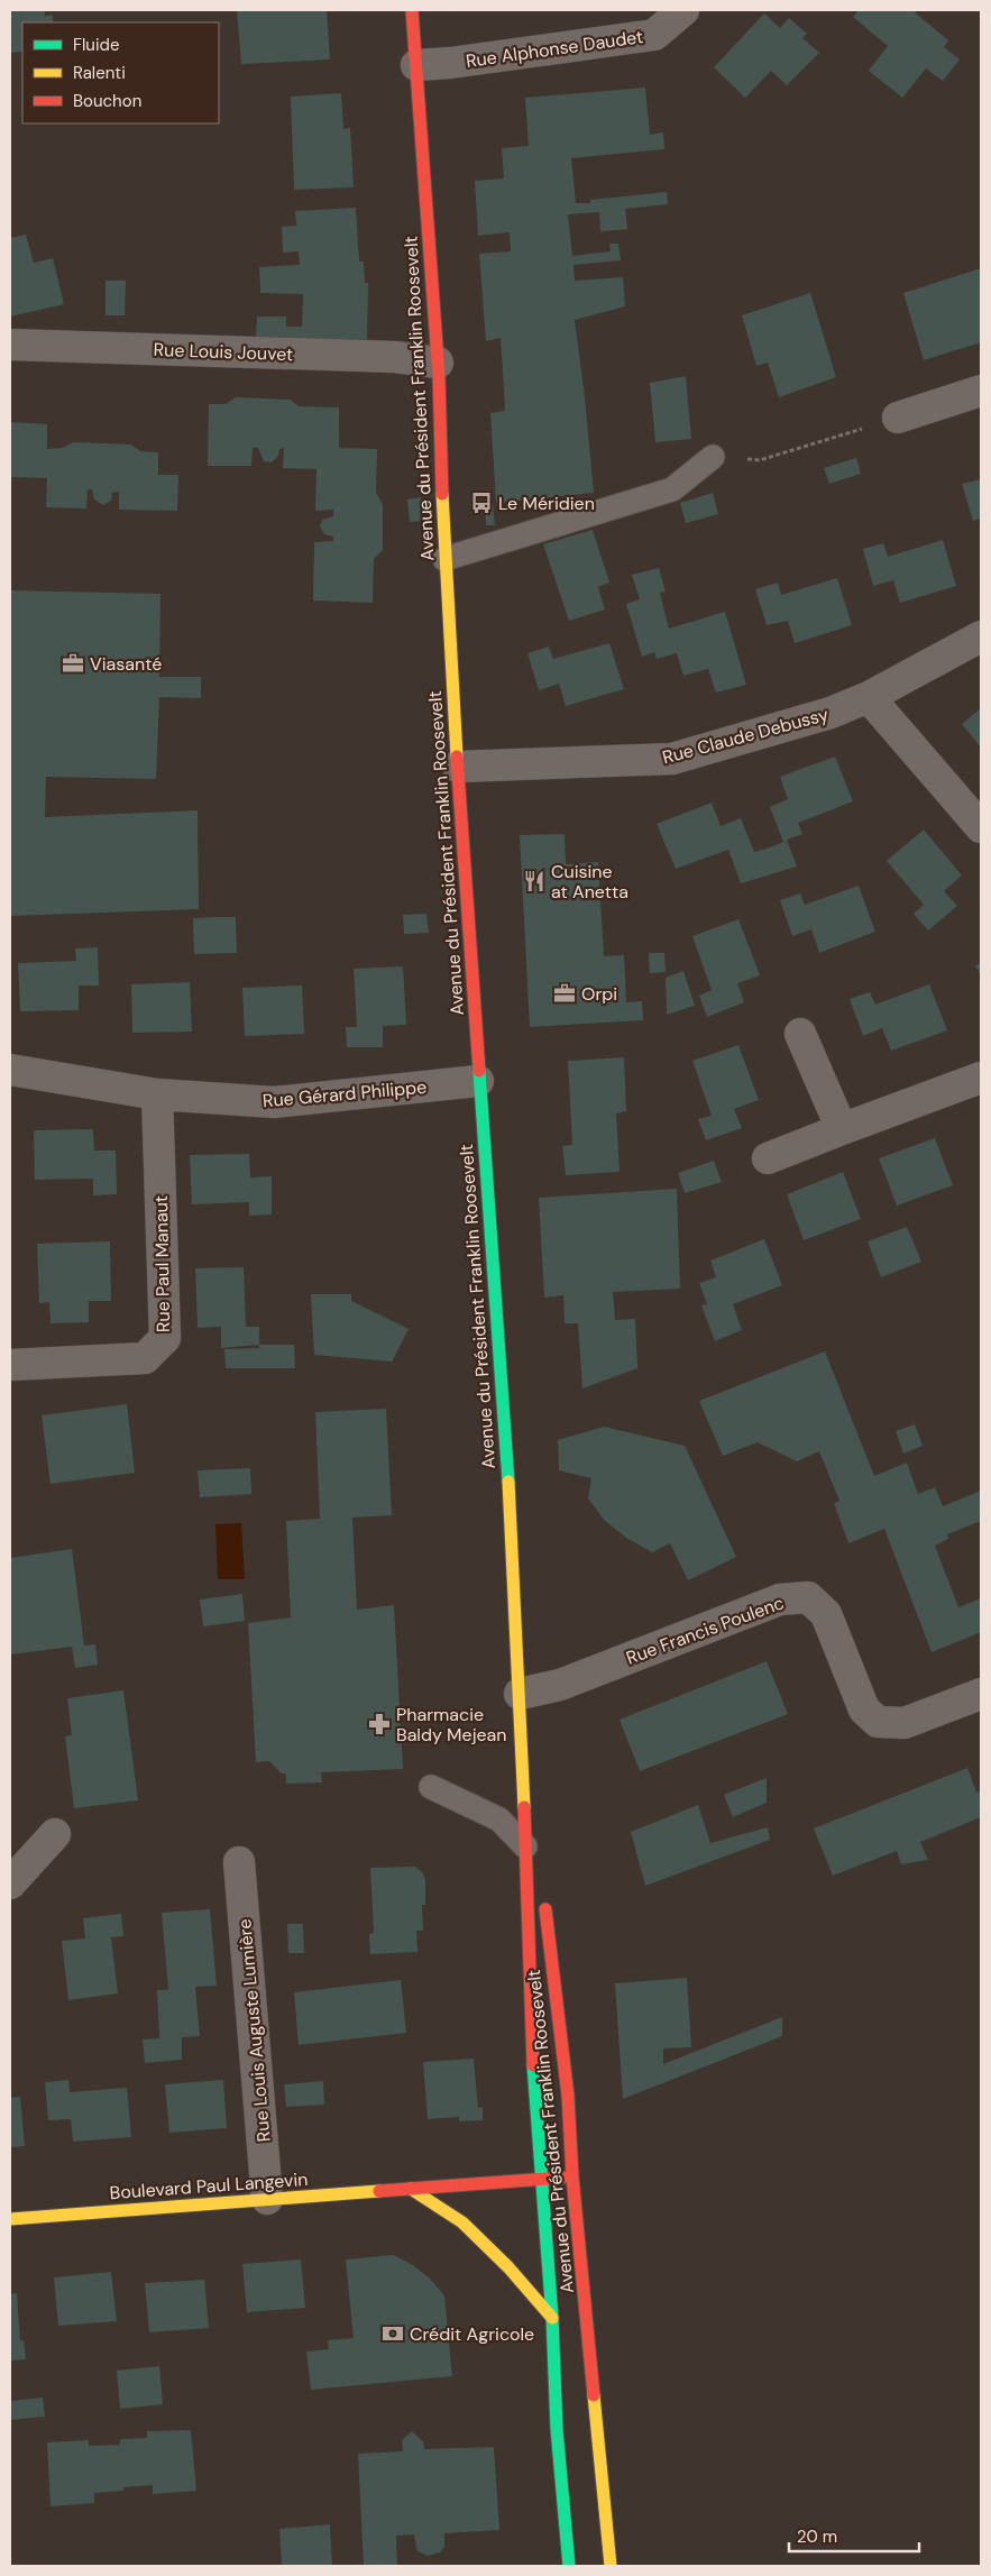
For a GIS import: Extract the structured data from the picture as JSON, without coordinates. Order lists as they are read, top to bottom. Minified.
{"streets":{"main road":["Avenue du Président Franklin Roosevelt","Boulevard Paul Langevin"],"street":["Rue Alphonse Daudet","Rue Louis Jouvet","Rue Claude Debussy","Rue Gérard Philippe","Rue Paul Manaut","Rue Francis Poulenc","Rue Louis Auguste Lumière"]},"crossings":[["Rue Alphonse Daudet","Avenue du Président Franklin Roosevelt"],["Rue Louis Jouvet","Avenue du Président Franklin Roosevelt"],["Avenue du Président Franklin Roosevelt","Rue Claude Debussy"],["Avenue du Président Franklin Roosevelt","Rue Gérard Philippe"],["Avenue du Président Franklin Roosevelt","Rue Francis Poulenc"],["Avenue du Président Franklin Roosevelt","Boulevard Paul Langevin"],["Rue Gérard Philippe","Rue Paul Manaut"],["Rue Louis Auguste Lumière","Boulevard Paul Langevin"]],"places":{"bus stop":["Le Méridien"],"office":["Viasanté","Orpi"],"restaurant":["Cuisine at Anetta"],"pharmacy":["Pharmacie Baldy Mejean"],"bank":["Crédit Agricole"]},"legend":["Fluide","Ralenti","Bouchon"],"scale_bar":"20 m"}
